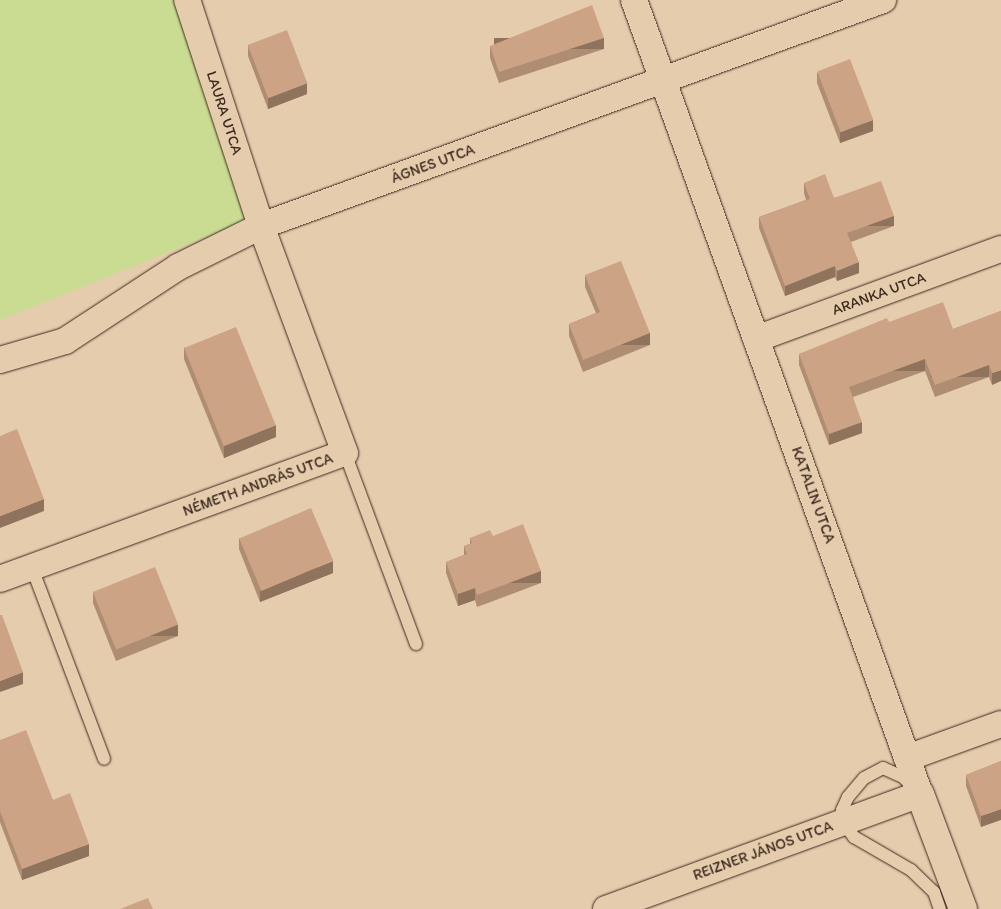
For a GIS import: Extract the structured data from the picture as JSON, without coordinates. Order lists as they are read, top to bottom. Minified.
{"streets":{"street":["LAURA UTCA","ÁGNES UTCA","ARANKA UTCA","NÉMETH ANDRÁS UTCA","KATALIN UTCA","REIZNER JÁNOS UTCA"]},"crossings":[["LAURA UTCA","ÁGNES UTCA"],["LAURA UTCA","NÉMETH ANDRÁS UTCA"],["ÁGNES UTCA","NÉMETH ANDRÁS UTCA"],["ÁGNES UTCA","KATALIN UTCA"],["ARANKA UTCA","KATALIN UTCA"],["KATALIN UTCA","REIZNER JÁNOS UTCA"]]}
